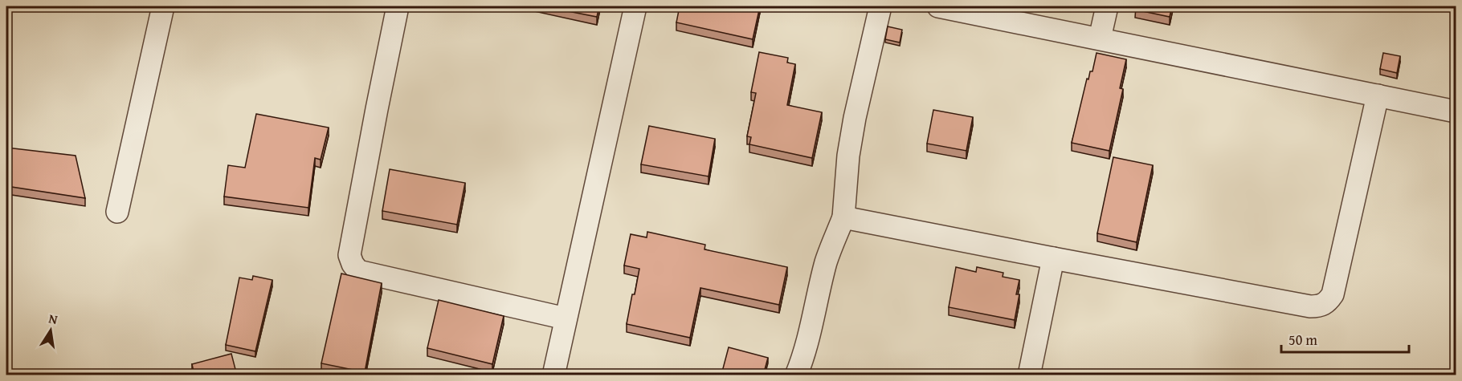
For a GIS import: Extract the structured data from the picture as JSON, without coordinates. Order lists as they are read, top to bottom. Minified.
{"scale_bar":"50 m","north":"top"}
